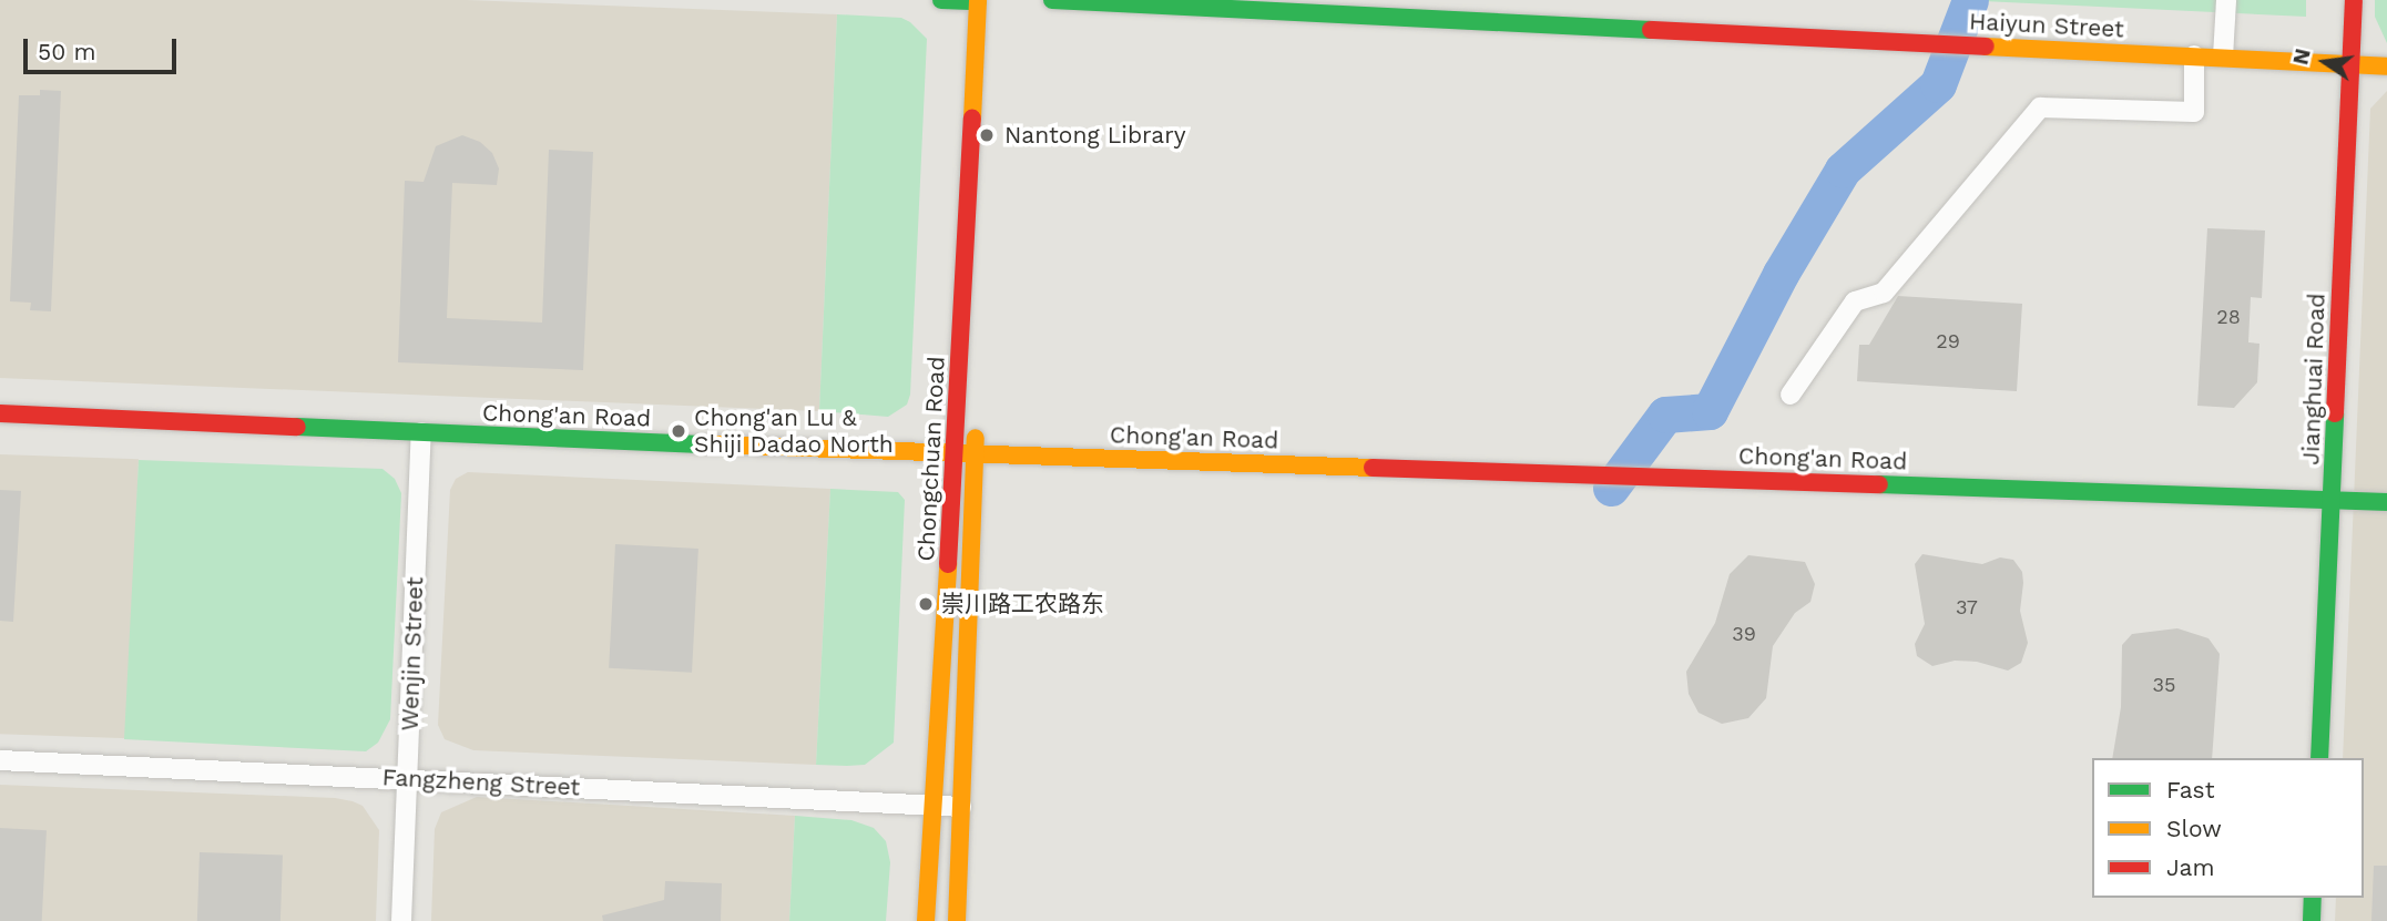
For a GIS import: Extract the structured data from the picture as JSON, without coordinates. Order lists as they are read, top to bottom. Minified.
{"streets":{"street":["Haiyun Street","Jianghuai Road","Chong'an Road","Chongchuan Road","Wenjin Street","Fangzheng Street"]},"crossings":[["Haiyun Street","Jianghuai Road"],["Jianghuai Road","Chong'an Road"],["Chong'an Road","Chongchuan Road"],["Chong'an Road","Wenjin Street"],["Chongchuan Road","Fangzheng Street"],["Wenjin Street","Fangzheng Street"]],"places":["Nantong Library","Chong'an Lu & Shiji Dadao North","崇川路工农路东"],"house_numbers":["28","29","37","39","35"],"legend":["Fast","Slow","Jam"],"scale_bar":"50 m","north":"left"}
